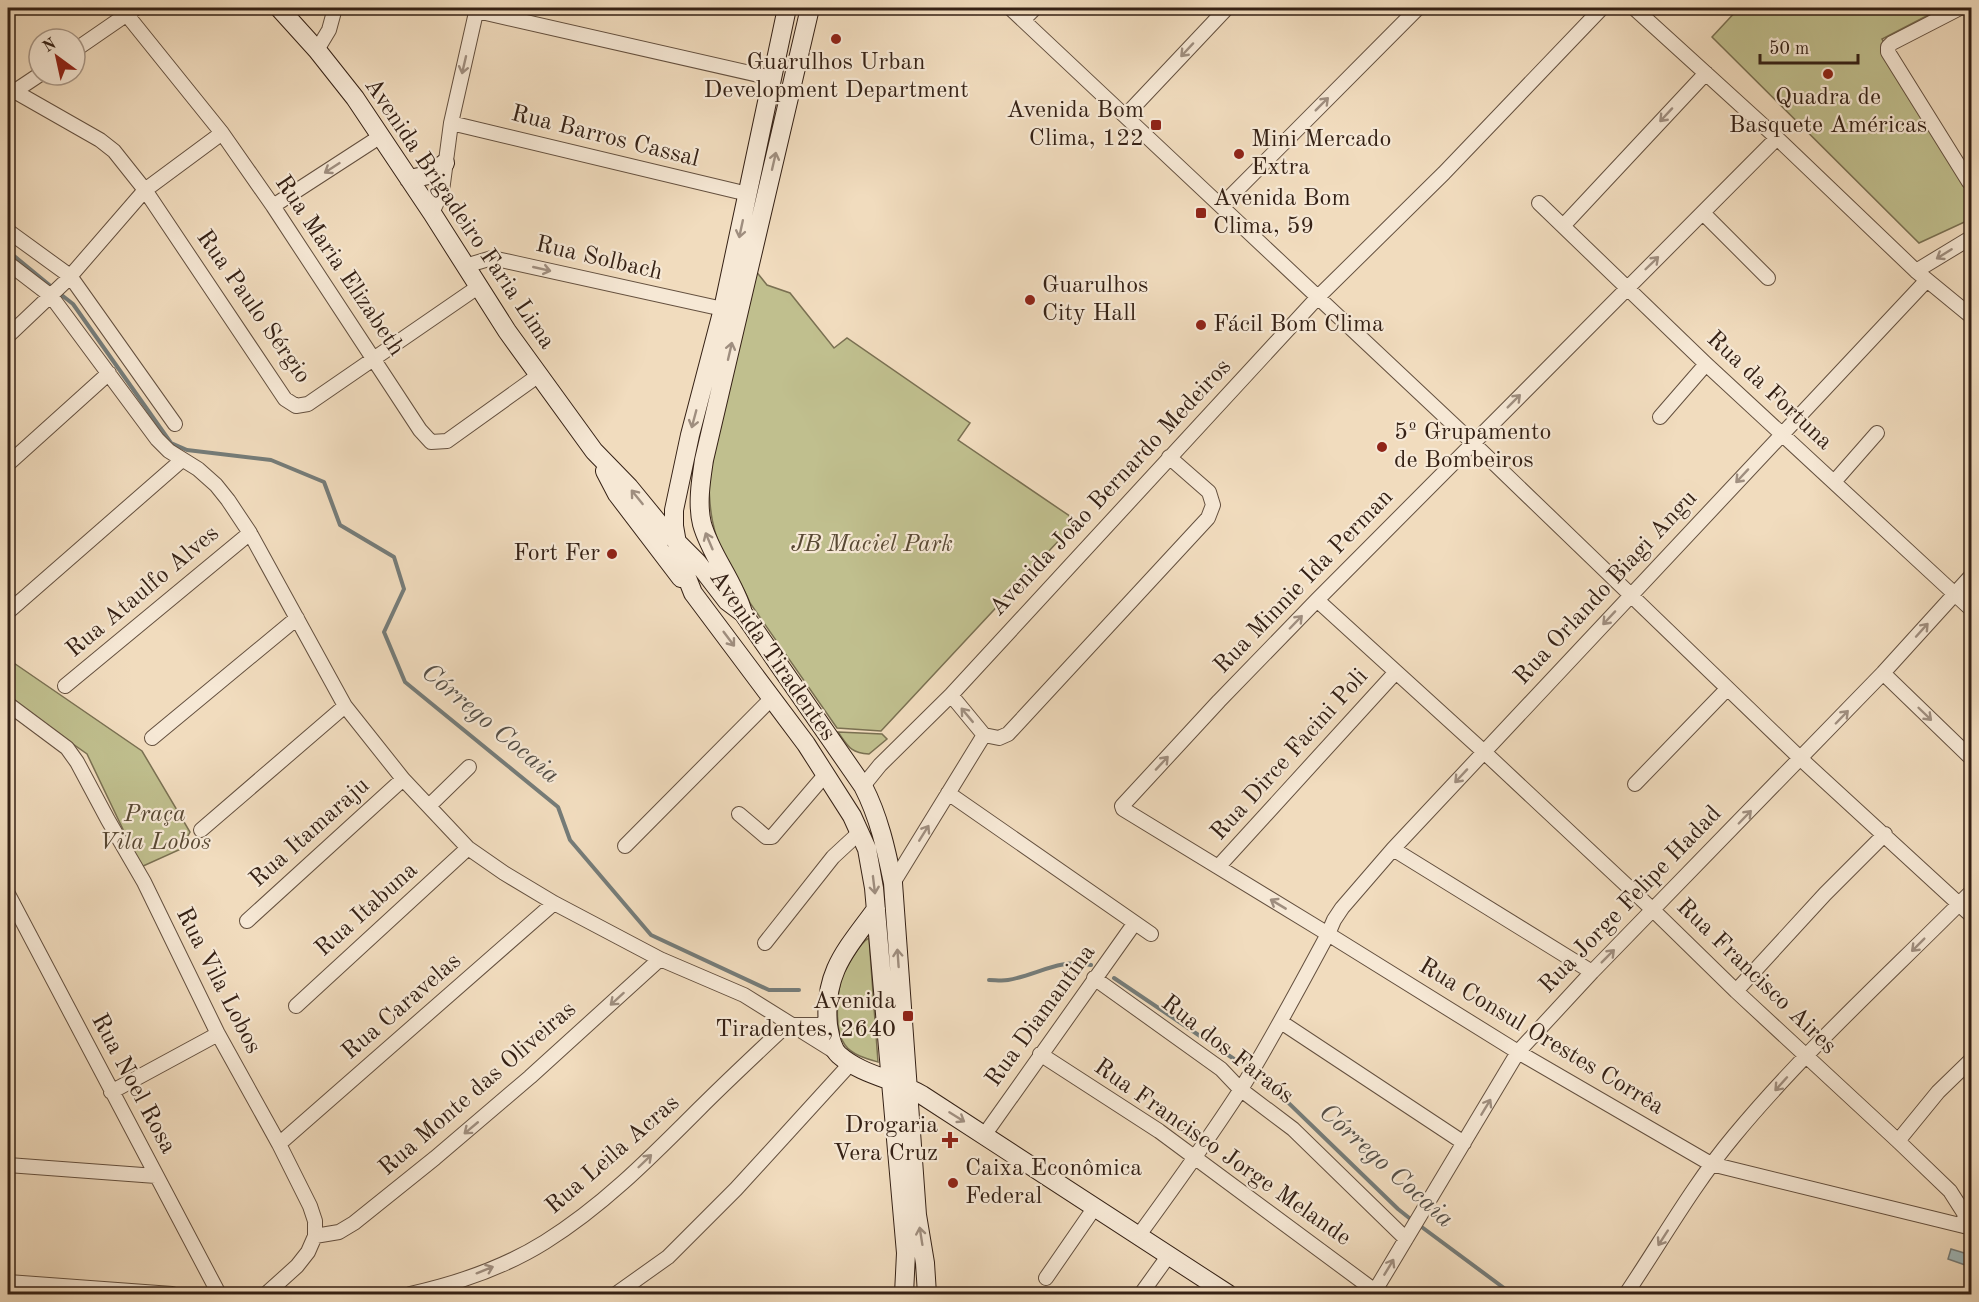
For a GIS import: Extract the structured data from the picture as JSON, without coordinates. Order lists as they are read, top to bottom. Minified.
{"streets":{"main road":["Avenida Brigadeiro Faria Lima","Avenida Tiradentes"],"street":["Rua Barros Cassal","Rua Solbach","Rua Maria Elizabeth","Rua Paulo Sérgio","Rua da Fortuna","Avenida João Bernardo Medeiros","Rua Minnie Ida Perman","Rua Orlando Biagi Angu","Rua Ataulfo Alves","Rua Dirce Facini Poli","Rua Itamaraju","Rua Jorge Felipe Hadad","Rua Itabuna","Rua Francisco Aires","Rua Vila Lobos","Rua Caravelas","Rua Diamantina","Rua Consul Orestes Corrêa","Rua dos Faraós","Rua Noel Rosa","Rua Monte das Oliveiras","Rua Francisco Jorge Melande","Rua Leila Acras"]},"crossings":[["Rua Barros Cassal","Avenida Tiradentes"],["Avenida Brigadeiro Faria Lima","Rua Solbach"],["Avenida Brigadeiro Faria Lima","Rua Maria Elizabeth"],["Avenida Brigadeiro Faria Lima","Rua Paulo Sérgio"],["Avenida Brigadeiro Faria Lima","Avenida Tiradentes"],["Rua Solbach","Avenida Tiradentes"],["Rua Maria Elizabeth","Rua Paulo Sérgio"],["Rua da Fortuna","Rua Minnie Ida Perman"],["Rua da Fortuna","Rua Orlando Biagi Angu"],["Rua da Fortuna","Rua Jorge Felipe Hadad"],["Avenida João Bernardo Medeiros","Avenida Tiradentes"],["Rua Minnie Ida Perman","Rua Francisco Aires"],["Rua Minnie Ida Perman","Rua Consul Orestes Corrêa"],["Rua Orlando Biagi Angu","Rua Francisco Aires"],["Rua Orlando Biagi Angu","Rua Consul Orestes Corrêa"],["Rua Orlando Biagi Angu","Rua dos Faraós"],["Rua Orlando Biagi Angu","Rua Francisco Jorge Melande"],["Rua Dirce Facini Poli","Rua Francisco Aires"],["Rua Dirce Facini Poli","Rua Consul Orestes Corrêa"],["Rua Jorge Felipe Hadad","Rua Francisco Aires"],["Rua Jorge Felipe Hadad","Rua Consul Orestes Corrêa"],["Rua Jorge Felipe Hadad","Rua dos Faraós"],["Rua Jorge Felipe Hadad","Rua Francisco Jorge Melande"],["Rua Francisco Aires","Rua Consul Orestes Corrêa"],["Rua Vila Lobos","Rua Caravelas"],["Rua Vila Lobos","Rua Monte das Oliveiras"],["Rua Diamantina","Rua dos Faraós"],["Rua Diamantina","Rua Francisco Jorge Melande"]],"one_way":["Rua Solbach","Rua Minnie Ida Perman","Rua Orlando Biagi Angu","Rua Monte das Oliveiras"],"water":["Córrego Cocaia"],"parks":["JB Maciel Park","Praça Vila Lobos"],"places":{"other":["Guarulhos Urban Development Department","Quadra de Basquete Américas","Mini Mercado Extra","Guarulhos City Hall","Fácil Bom Clima","5º Grupamento de Bombeiros","Fort Fer","Caixa Econômica Federal"],"transit":["Avenida Bom Clima, 122","Avenida Bom Clima, 59","Avenida Tiradentes, 2640"],"health":["Drogaria Vera Cruz"]},"scale_bar":"50 m","north":"top left"}
